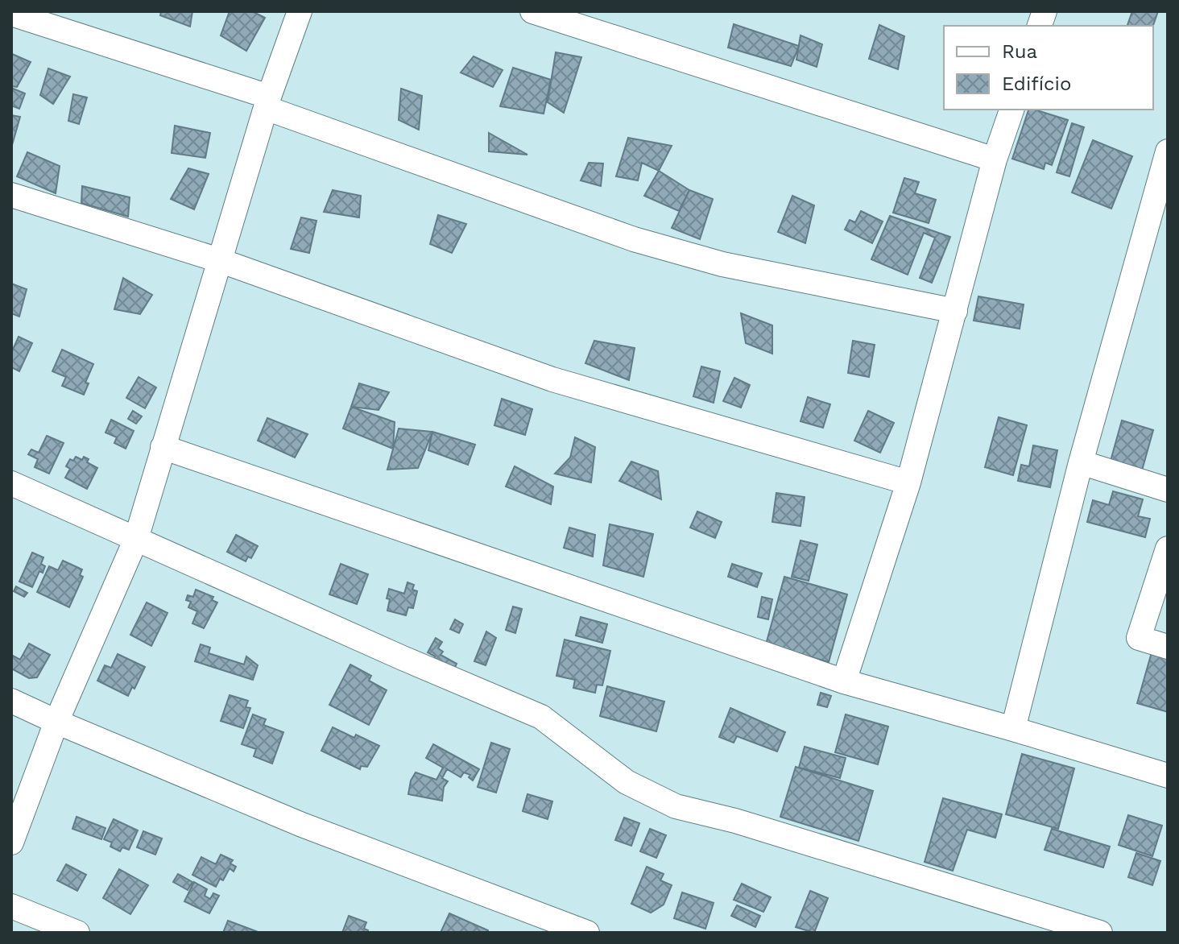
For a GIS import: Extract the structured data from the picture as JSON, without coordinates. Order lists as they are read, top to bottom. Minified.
{"legend":["Rua","Edifício"]}
